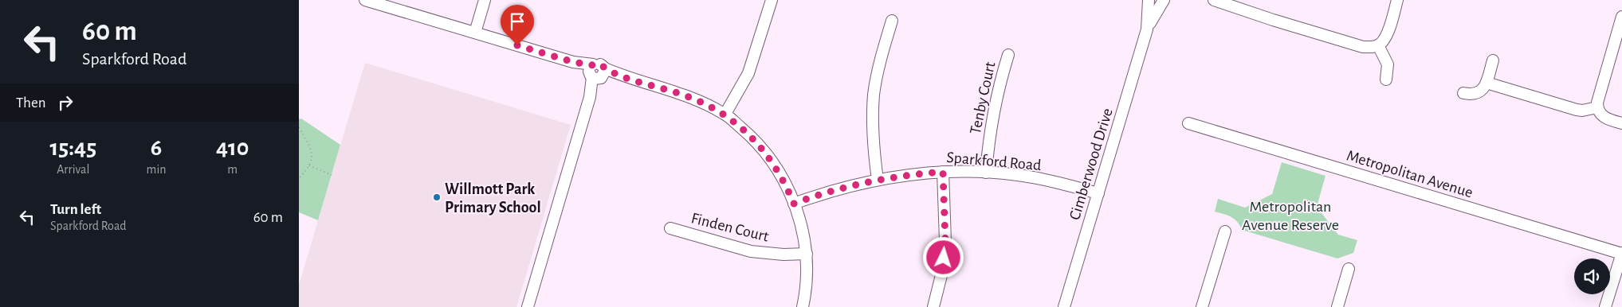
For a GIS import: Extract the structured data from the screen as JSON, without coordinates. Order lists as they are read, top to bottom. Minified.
{"streets":{"street":["Tenby Court","Sparkford Road","Cimberwood Drive","Metropolitan Avenue","Finden Court"]},"crossings":[["Tenby Court","Sparkford Road"],["Sparkford Road","Cimberwood Drive"]],"parks":["Metropolitan Avenue Reserve"],"places":["Willmott Park Primary School"],"page":{"turn":["60 m","Sparkford Road"],"then":"Then","eta":["15:45","Arrival","6","min","410","m"],"list":[{"name":"Turn left","note":"Sparkford Road","value":"60 m"}]}}
